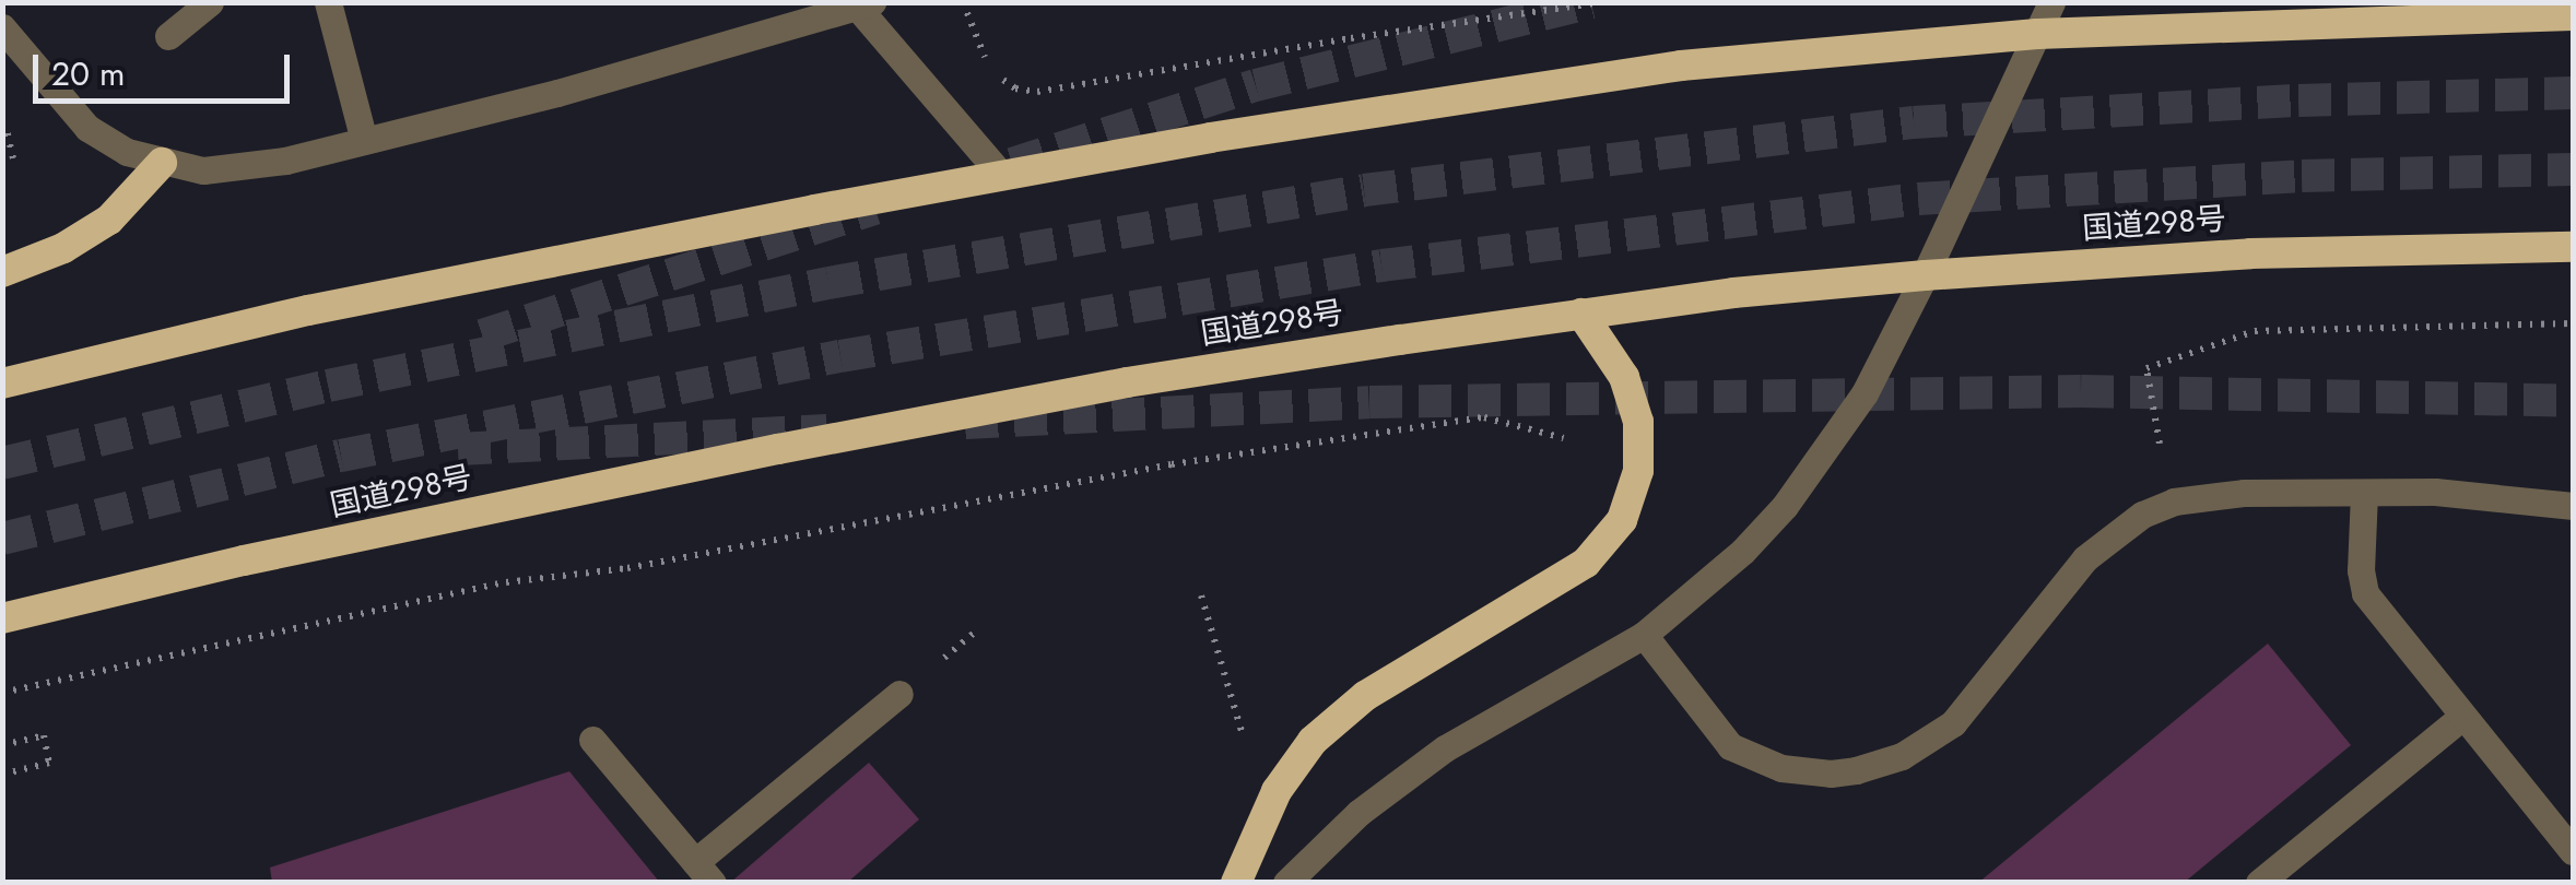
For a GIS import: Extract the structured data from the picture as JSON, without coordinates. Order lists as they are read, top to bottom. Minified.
{"streets":{"highway":["国道298号"]},"scale_bar":"20 m"}
